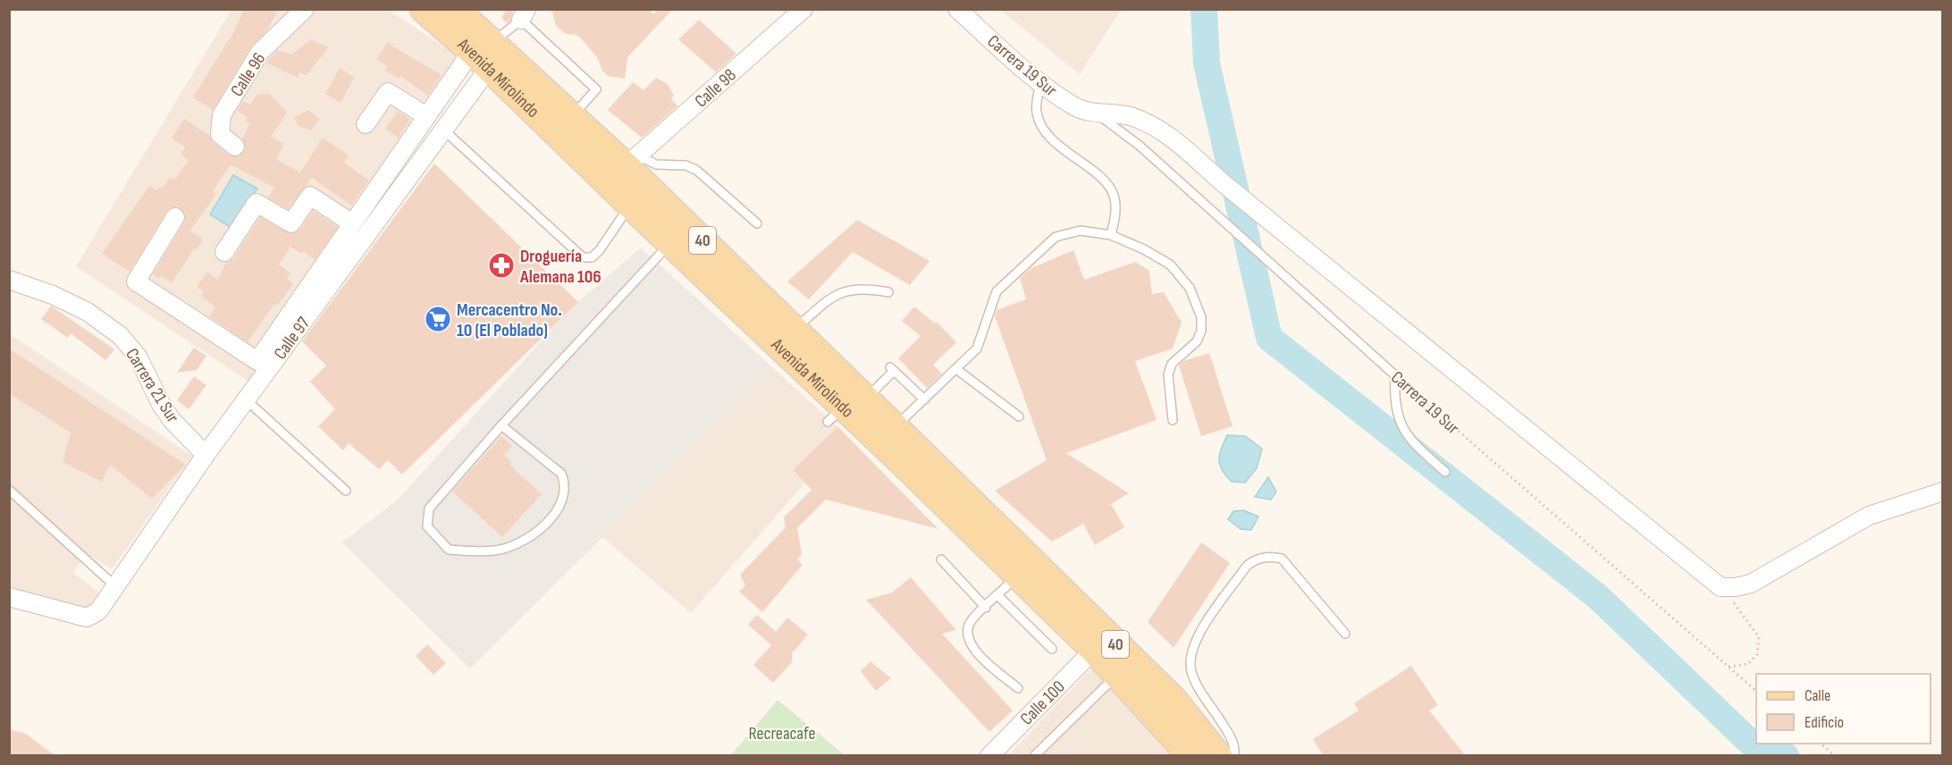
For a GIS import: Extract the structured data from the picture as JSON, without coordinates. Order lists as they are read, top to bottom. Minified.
{"streets":{"main road":["Avenida Mirolindo","40"],"street":["Carrera 19 Sur","Calle 96","Calle 98","Calle 97","Carrera 21 Sur","Calle 100"]},"crossings":[["Avenida Mirolindo","Calle 98"],["Avenida Mirolindo","Calle 97"],["Avenida Mirolindo","Calle 100"],["Calle 97","Carrera 21 Sur"]],"parks":["Recreacafe"],"places":{"pharmacy":["Droguería Alemana 106"],"supermarket":["Mercacentro No. 10 (El Poblado)"]},"legend":["Calle","Edificio"]}
